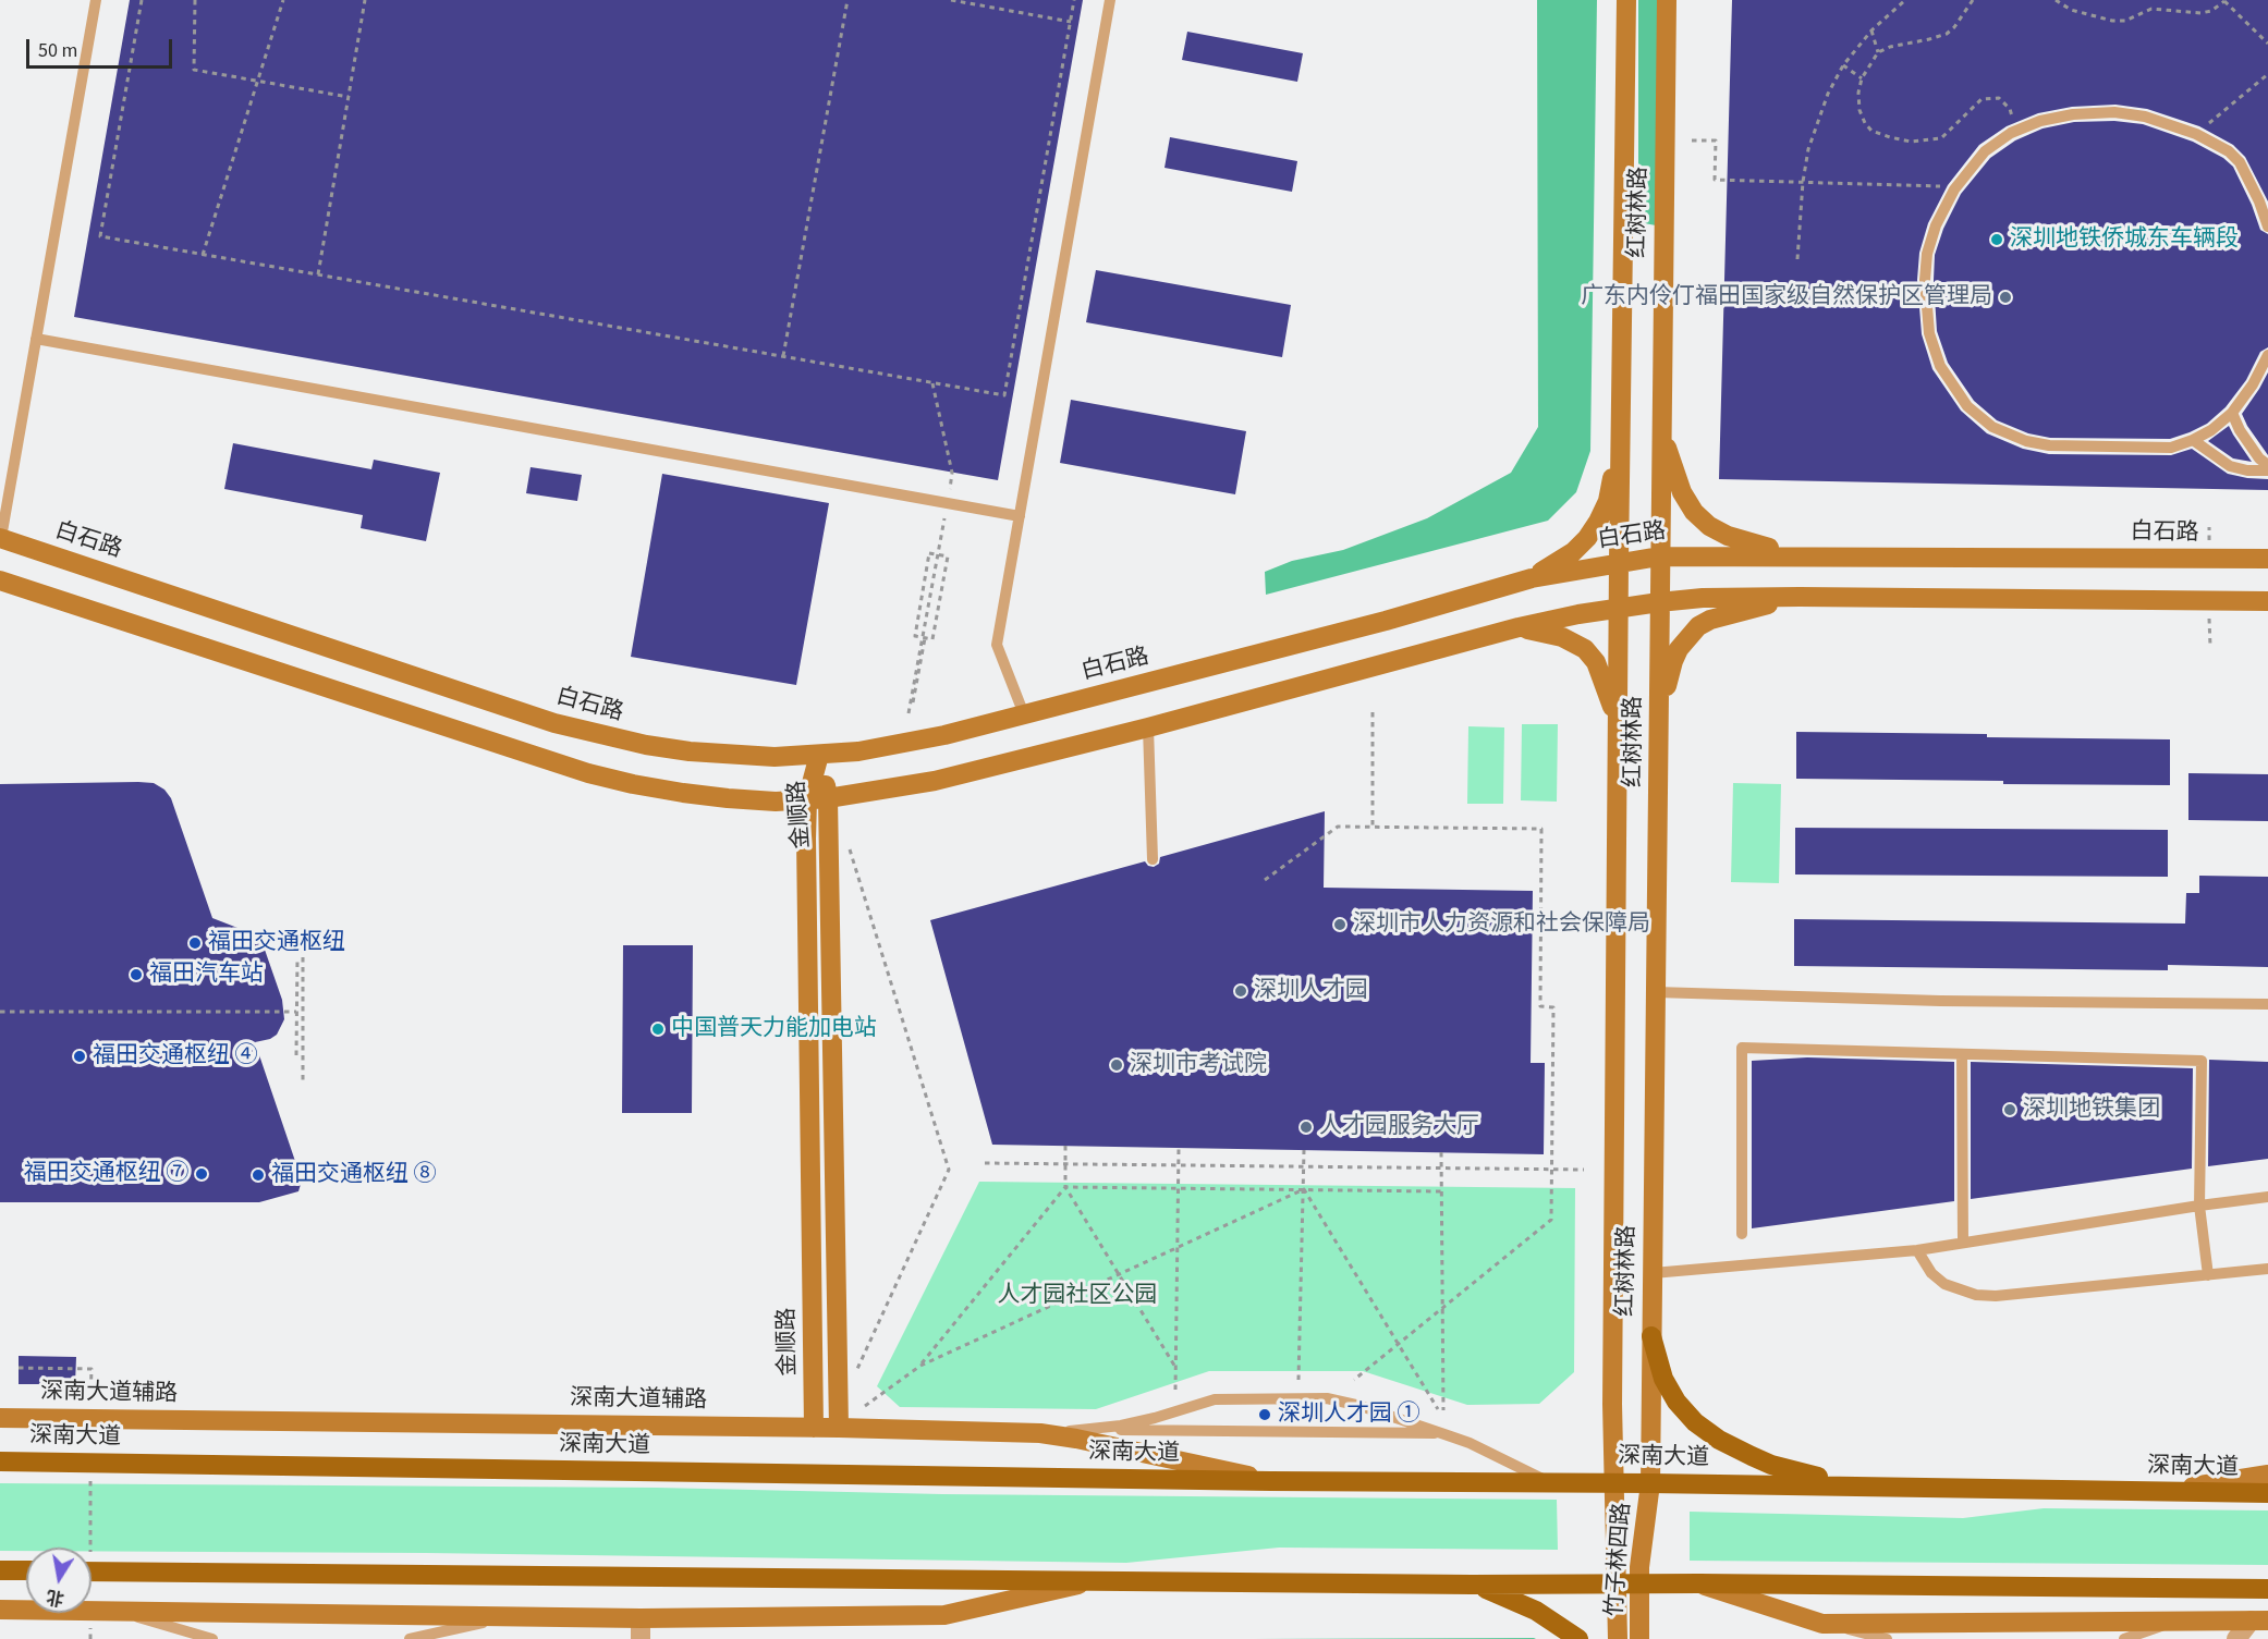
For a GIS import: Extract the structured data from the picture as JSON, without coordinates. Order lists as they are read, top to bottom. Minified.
{"streets":{"main road":["红树林路","白石路","金顺路","深南大道辅路","深南大道","竹子林四路"]},"crossings":[["红树林路","白石路"],["红树林路","深南大道"],["红树林路","竹子林四路"],["白石路","金顺路"],["金顺路","深南大道辅路"],["深南大道辅路","深南大道"],["深南大道","竹子林四路"]],"parks":["人才园社区公园"],"places":["深圳地铁侨城东车辆段","广东内伶仃福田国家级自然保护区管理局","深圳市人力资源和社会保障局","福田交通枢纽","福田汽车站","深圳人才园","中国普天力能加电站","福田交通枢纽 ④","深圳市考试院","深圳地铁集团","人才园服务大厅","福田交通枢纽 ⑦","福田交通枢纽 ⑧","深圳人才园 ①"],"scale_bar":"50 m","north":"bottom"}
